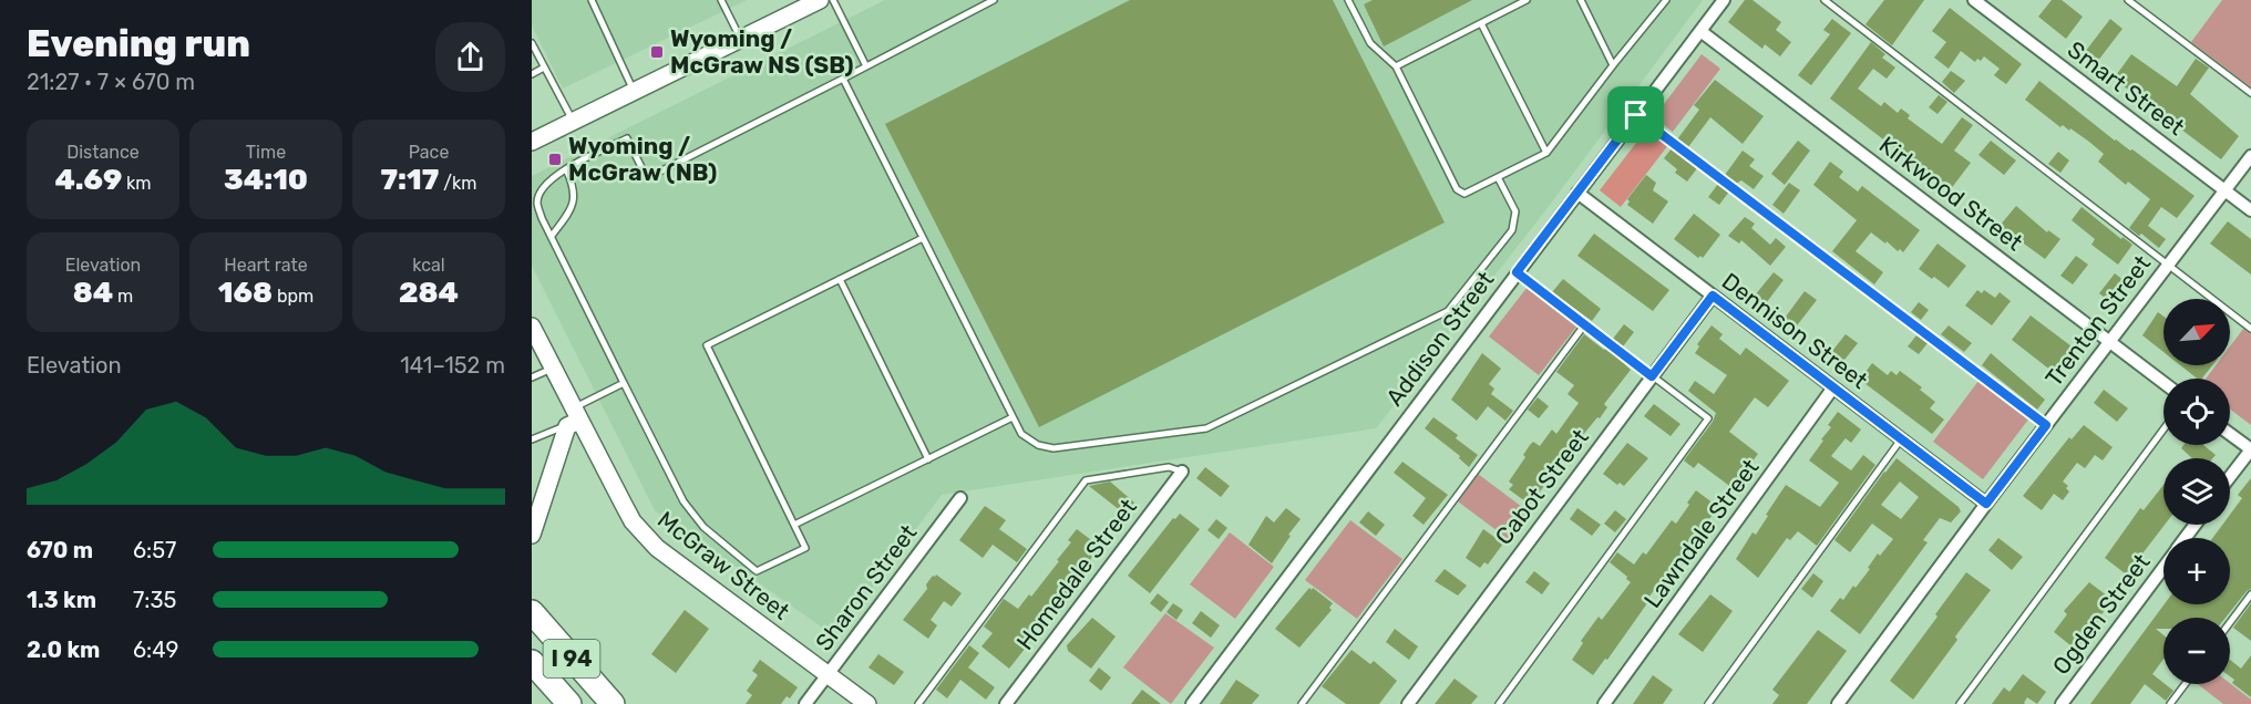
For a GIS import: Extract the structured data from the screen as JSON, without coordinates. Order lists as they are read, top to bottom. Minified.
{"streets":{"highway":["I 94"],"street":["Smart Street","Kirkwood Street","Trenton Street","Dennison Street","Addison Street","Cabot Street","Lawndale Street","McGraw Street","Homedale Street","Sharon Street","Ogden Street"]},"crossings":[["Smart Street","Trenton Street"],["Kirkwood Street","Trenton Street"],["Kirkwood Street","Addison Street"],["Trenton Street","Dennison Street"],["Dennison Street","Addison Street"],["Dennison Street","Cabot Street"],["Dennison Street","Lawndale Street"],["McGraw Street","Sharon Street"]],"places":{"transit":["Wyoming / McGraw NS (SB)","Wyoming / McGraw (NB)"]},"north":"top right","page":{"heading":["Evening run","21:27 · 7 × 670 m"],"stats":[["Distance","4.69 km"],["Time","34:10"],["Pace","7:17 /km"],["Elevation","84 m"],["Heart rate","168 bpm"],["kcal","284"]],"map_buttons":["+","−"],"chart":["Elevation","141–152 m"],"list":[{"name":"670 m","note":"6:57"},{"name":"1.3 km","note":"7:35"},{"name":"2.0 km","note":"6:49"}]}}
